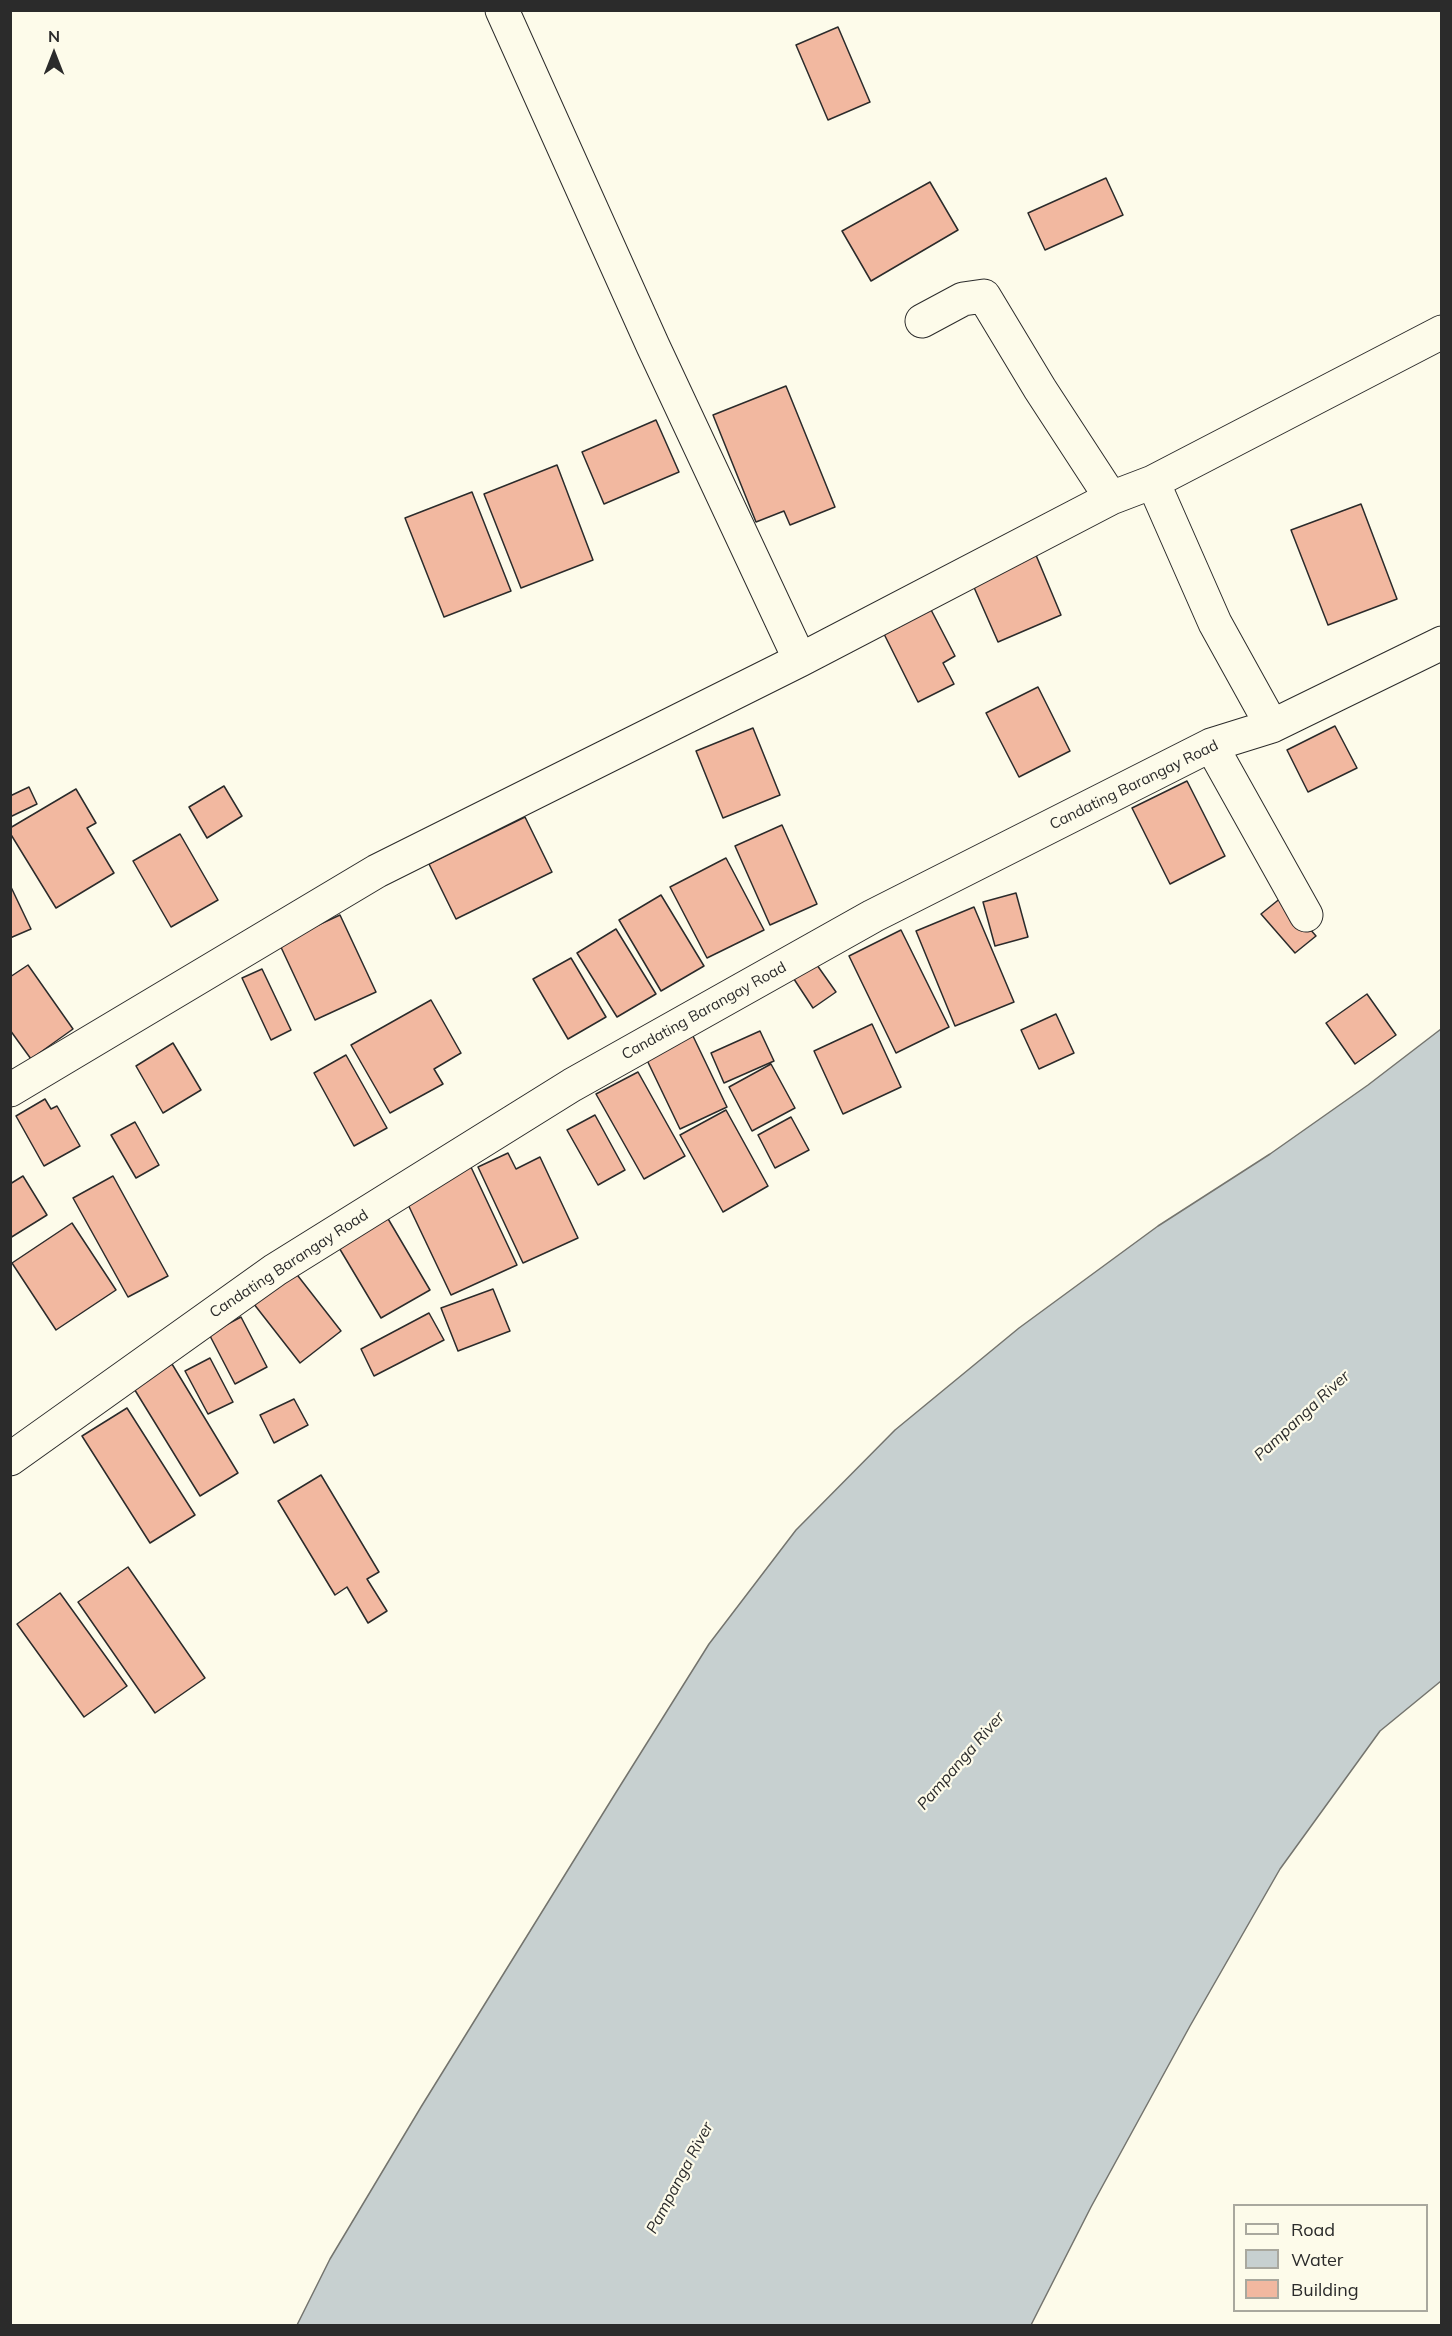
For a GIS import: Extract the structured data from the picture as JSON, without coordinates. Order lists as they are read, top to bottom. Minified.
{"streets":{"street":["Candating Barangay Road"]},"water":["Pampanga River"],"legend":["Road","Water","Building"],"north":"top"}
